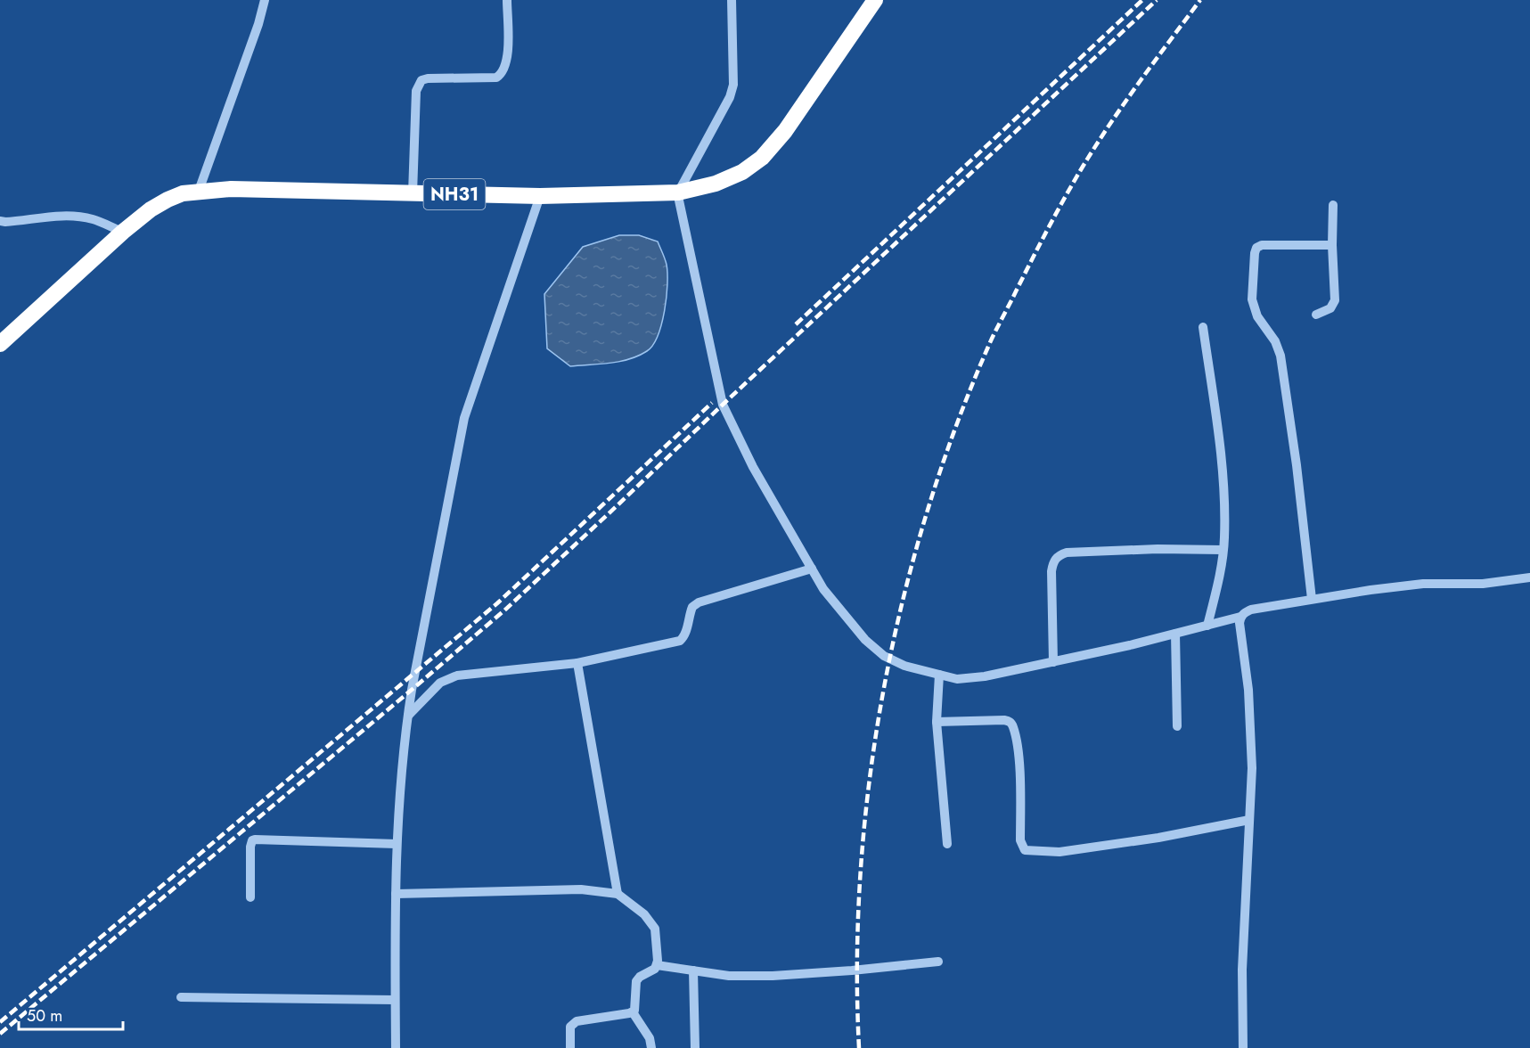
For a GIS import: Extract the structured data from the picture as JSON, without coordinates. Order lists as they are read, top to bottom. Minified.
{"streets":{"highway":["NH31"]},"scale_bar":"50 m"}
